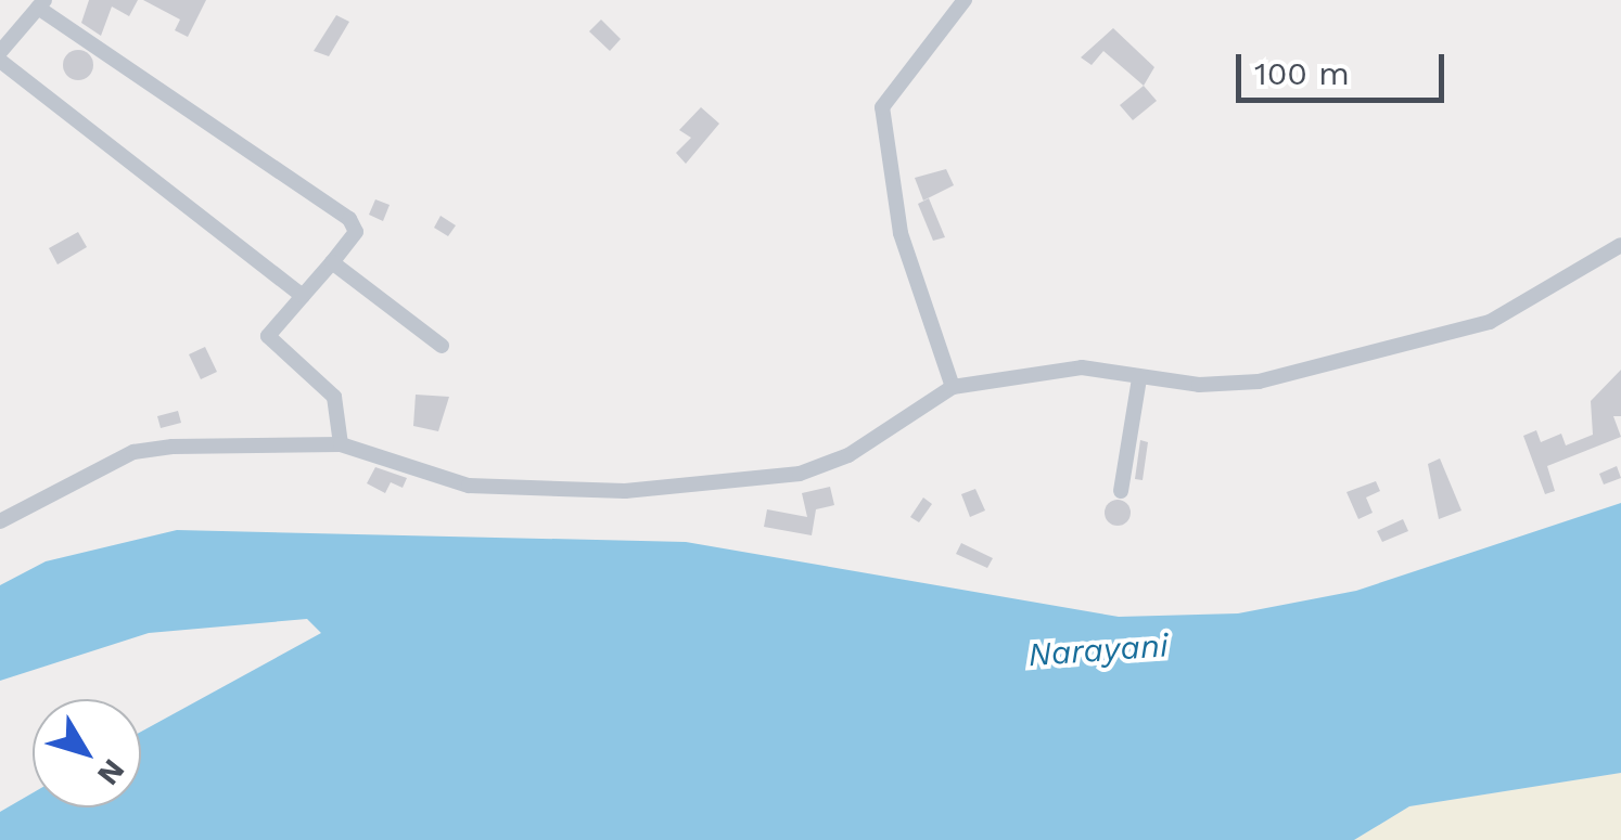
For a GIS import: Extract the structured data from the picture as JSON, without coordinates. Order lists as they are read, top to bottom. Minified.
{"water":["Narayani"],"scale_bar":"100 m","north":"bottom right"}
